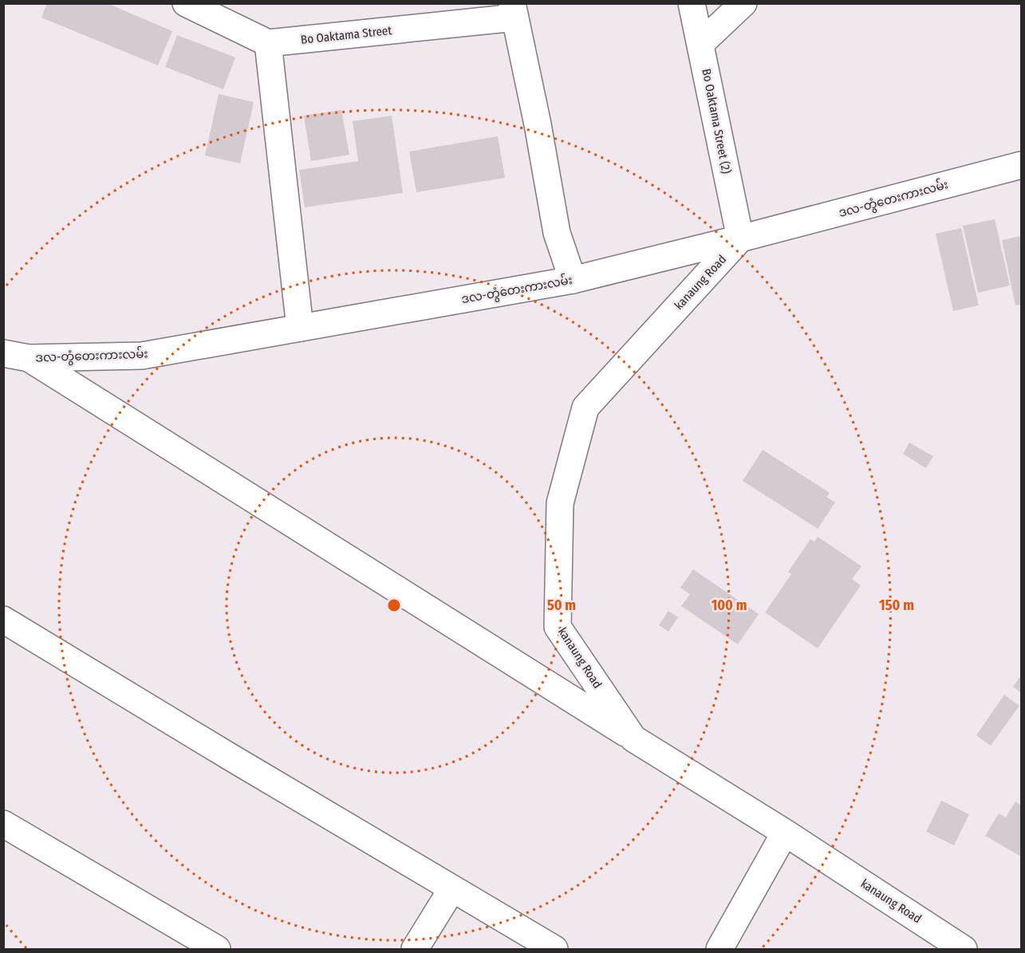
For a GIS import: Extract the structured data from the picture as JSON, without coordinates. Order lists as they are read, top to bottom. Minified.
{"streets":{"street":["Bo Oaktama Street","Bo Oaktama Street (2)","ဒလ-တွံတေးကားလမ်း","kanaung Road"]},"crossings":[["Bo Oaktama Street (2)","ဒလ-တွံတေးကားလမ်း"],["Bo Oaktama Street (2)","kanaung Road"],["ဒလ-တွံတေးကားလမ်း","kanaung Road"]],"rings":["50 m","100 m","150 m"]}
